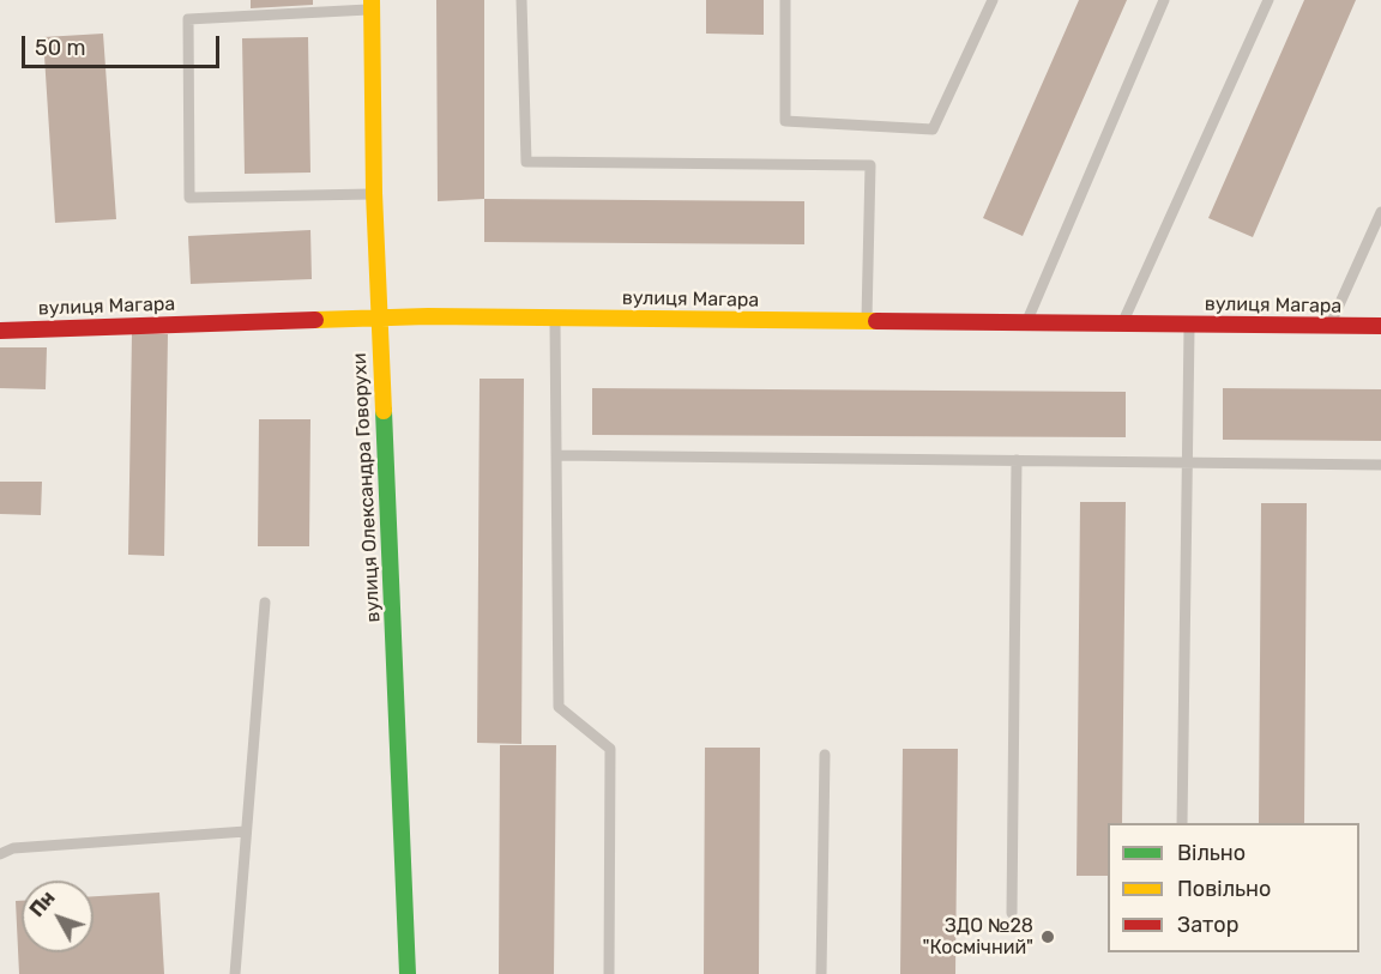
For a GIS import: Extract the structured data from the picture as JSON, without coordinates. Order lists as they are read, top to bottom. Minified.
{"streets":{"street":["вулиця Магара","вулиця Олександра Говорухи"]},"crossings":[["вулиця Магара","вулиця Олександра Говорухи"]],"places":["ЗДО №28 \"Космічний\""],"legend":["Вільно","Повільно","Затор"],"scale_bar":"50 m","north":"top left"}
